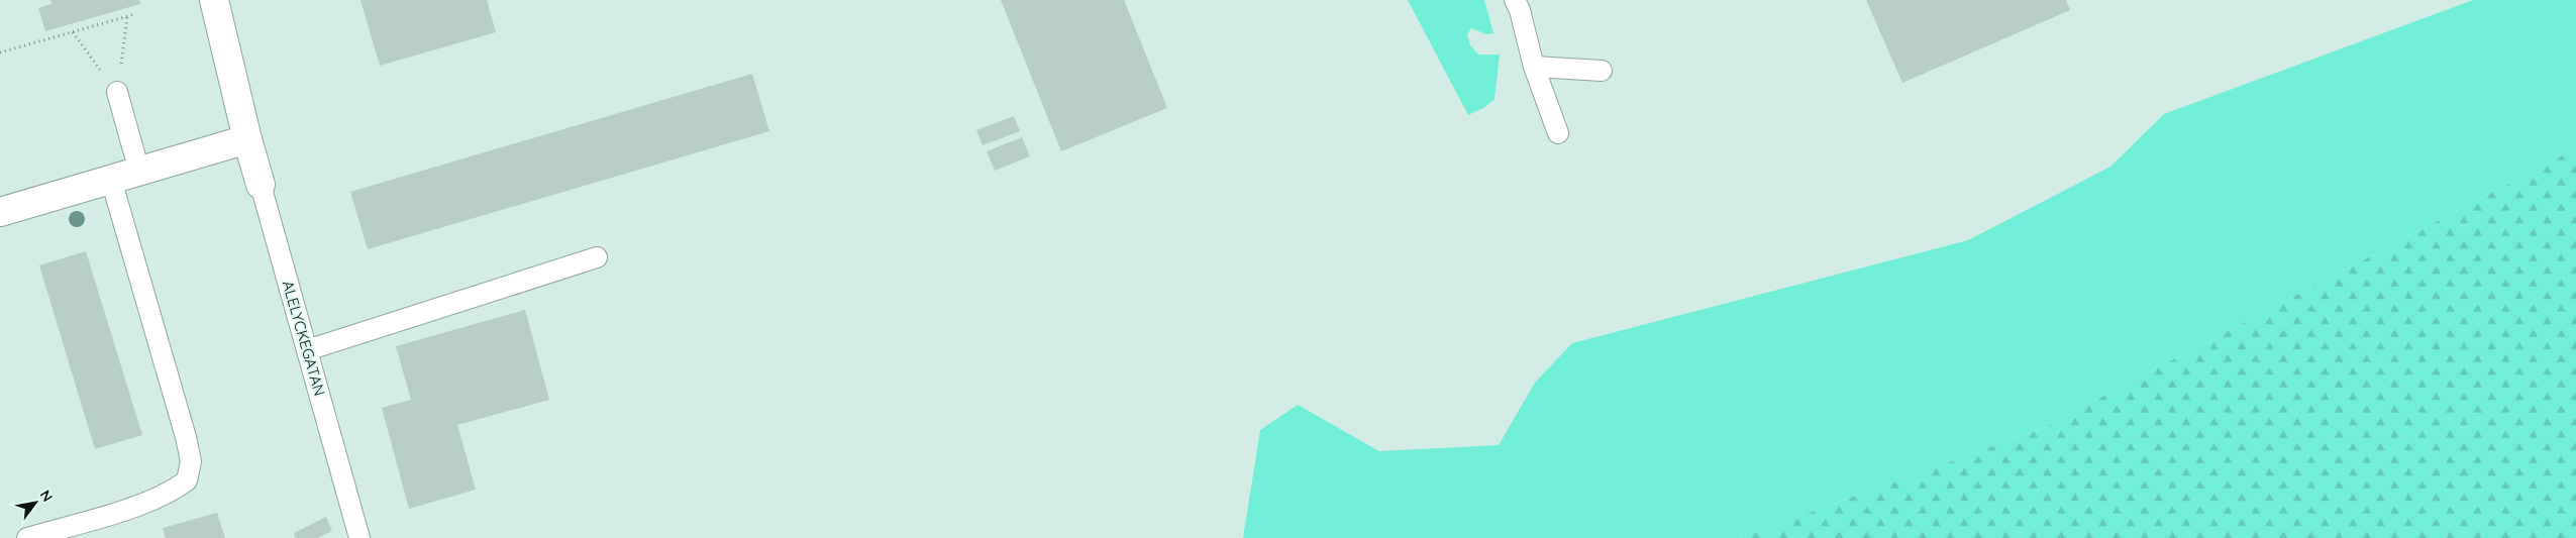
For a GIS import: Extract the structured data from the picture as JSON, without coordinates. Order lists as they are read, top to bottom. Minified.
{"streets":{"street":["ALELYCKEGATAN"]},"north":"top right"}
